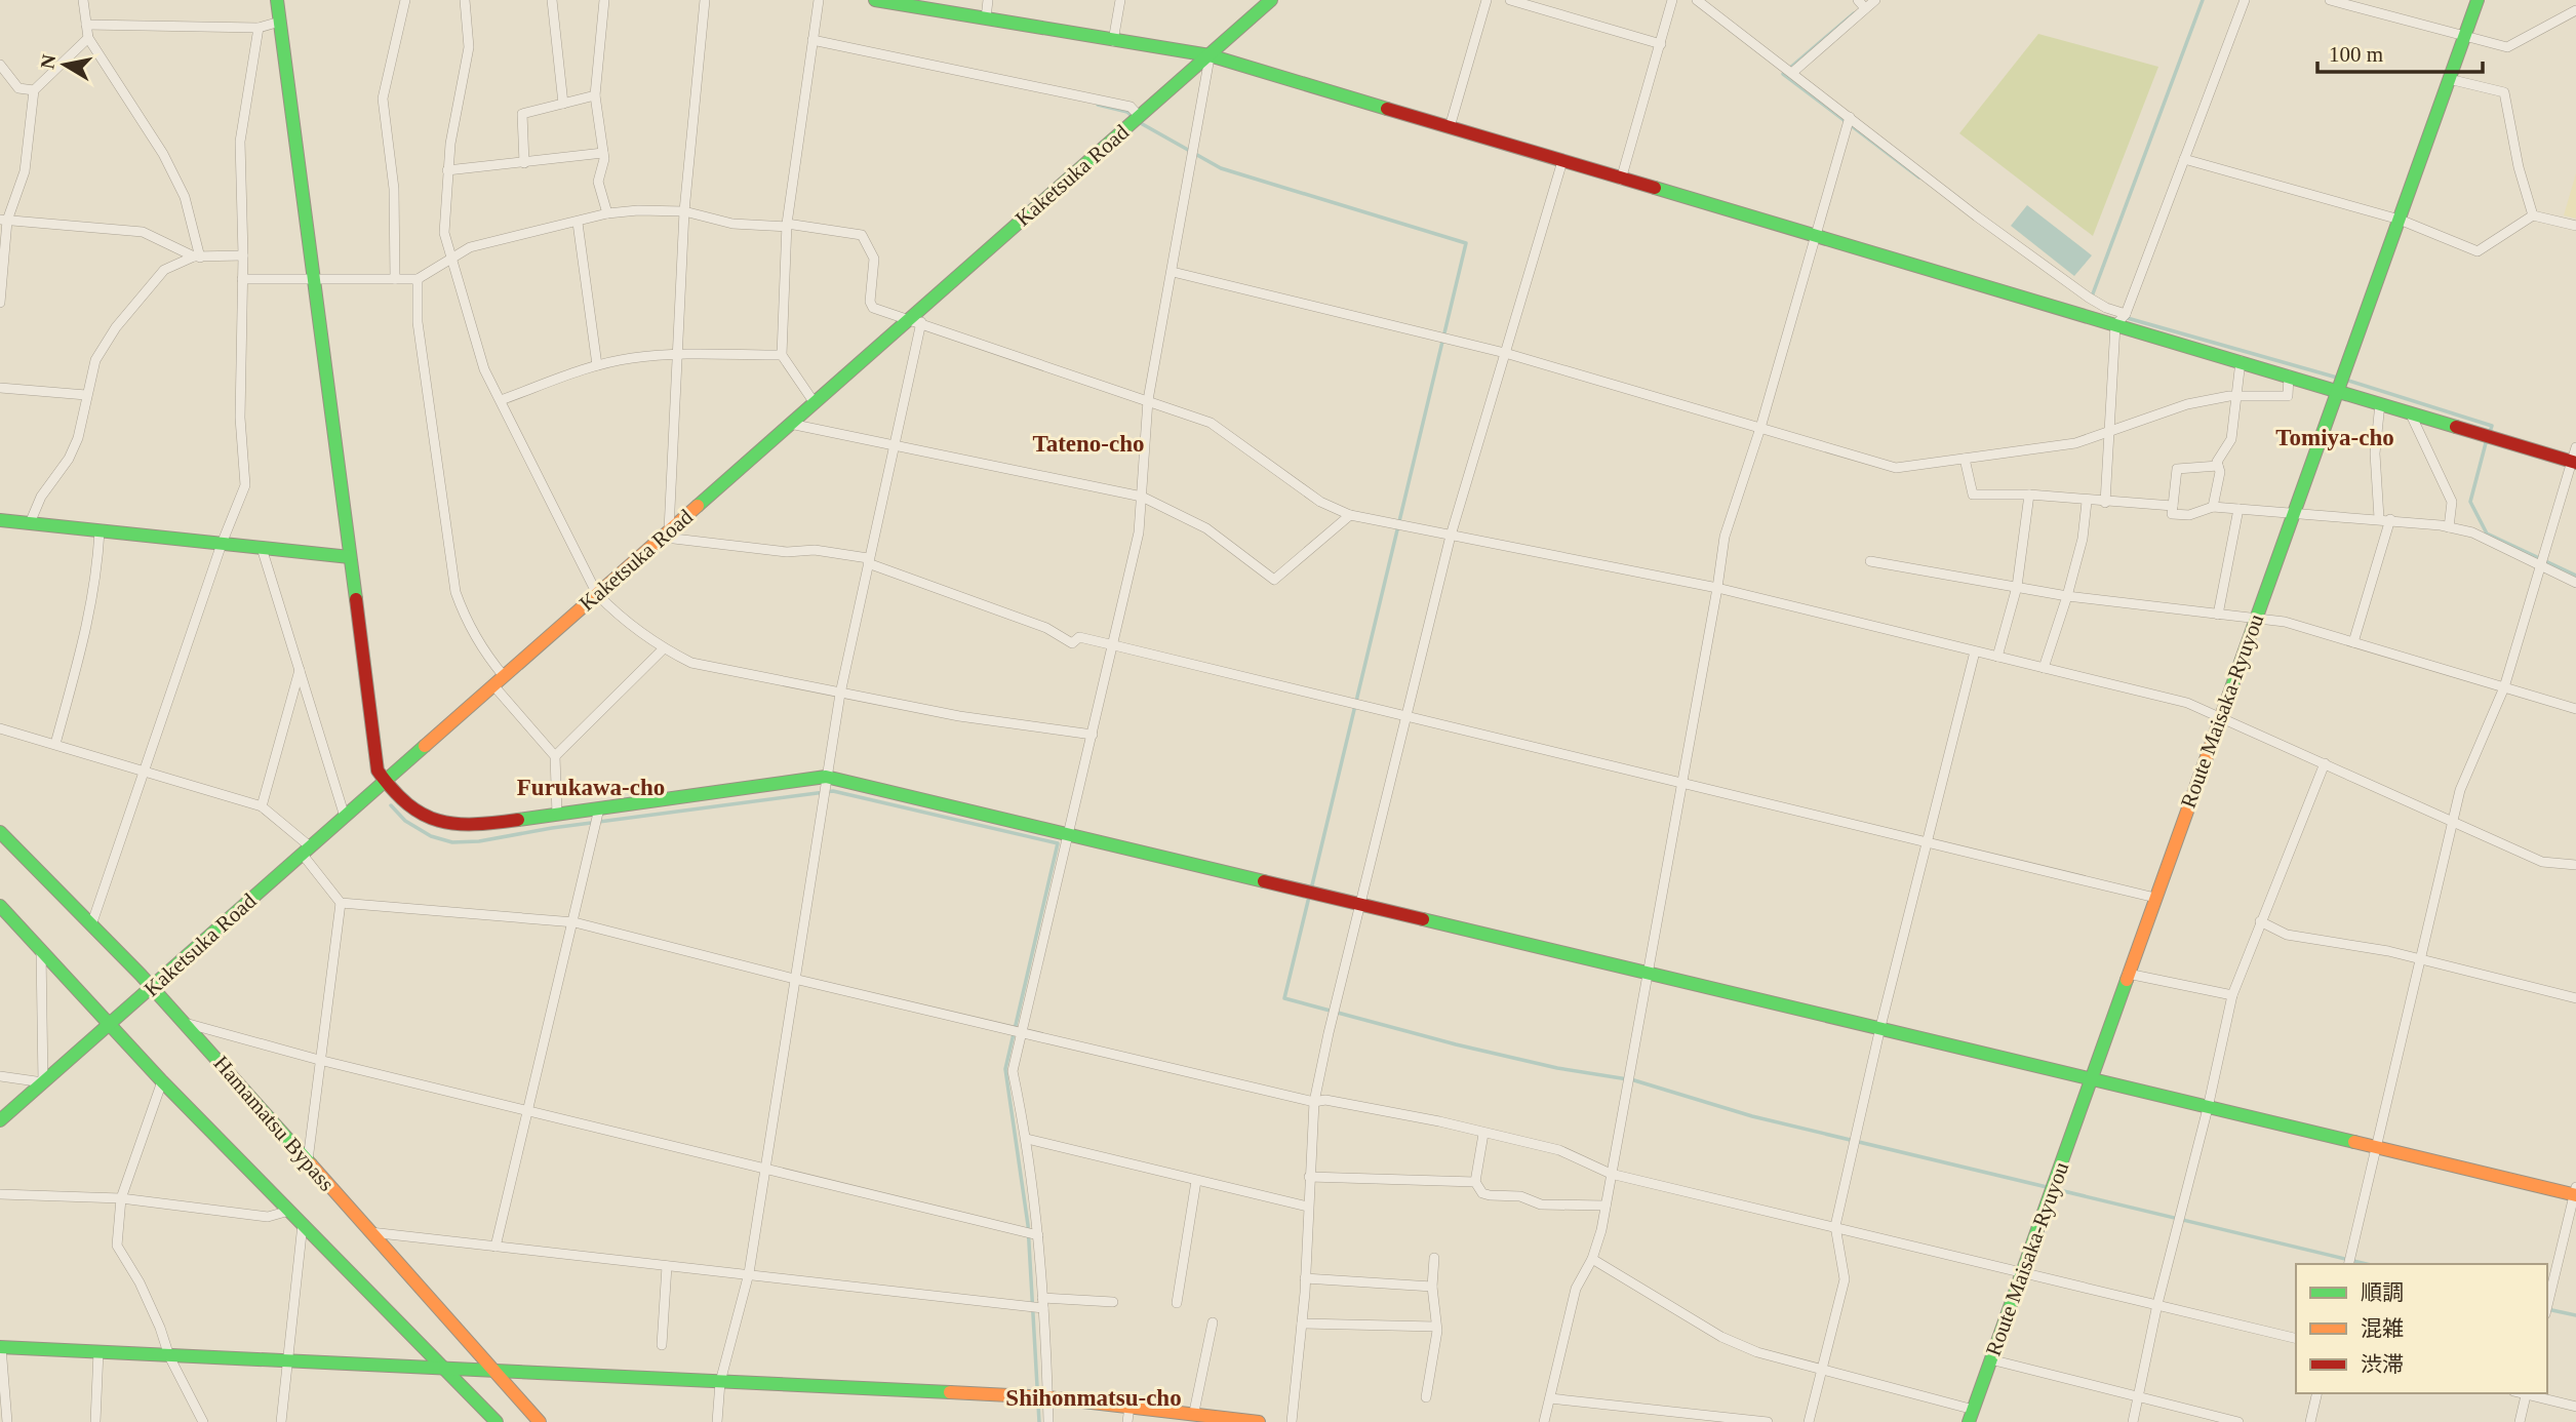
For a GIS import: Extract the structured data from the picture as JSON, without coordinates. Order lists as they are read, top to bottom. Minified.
{"streets":{"main road":["Kaketsuka Road","Route Maisaka-Ryuyou","Hamamatsu Bypass"]},"crossings":[["Kaketsuka Road","Hamamatsu Bypass"]],"districts":["Tomiya-cho","Tateno-cho","Furukawa-cho","Shihonmatsu-cho"],"legend":["順調","混雑","渋滞"],"scale_bar":"100 m","north":"left"}
